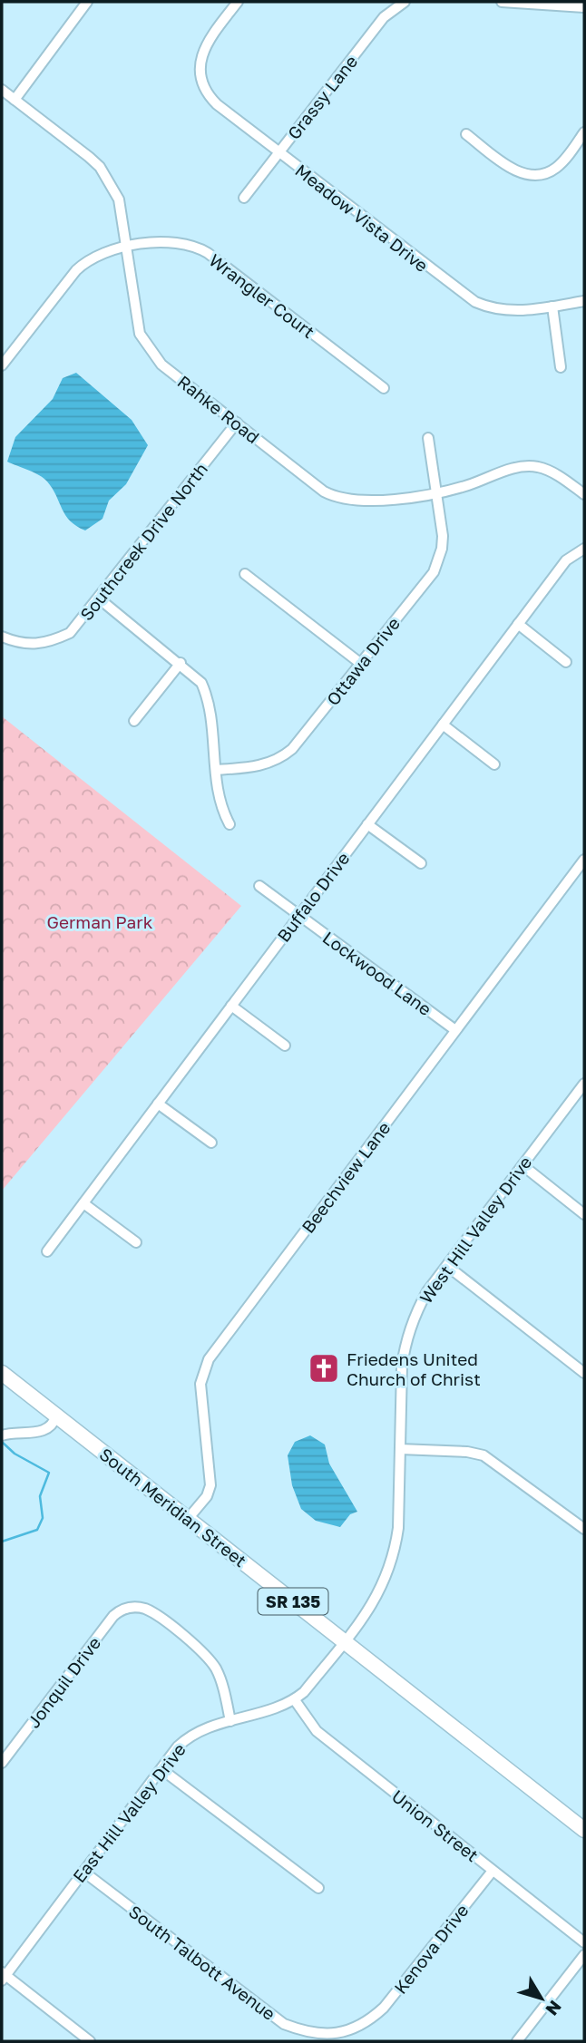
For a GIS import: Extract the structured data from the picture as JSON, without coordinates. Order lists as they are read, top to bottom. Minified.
{"streets":{"main road":["South Meridian Street","SR 135"],"street":["Grassy Lane","Meadow Vista Drive","Wrangler Court","Rahke Road","Southcreek Drive North","Ottawa Drive","Buffalo Drive","Lockwood Lane","Beechview Lane","West Hill Valley Drive","Jonquil Drive","East Hill Valley Drive","Union Street","Kenova Drive","South Talbott Avenue"]},"crossings":[["Grassy Lane","Meadow Vista Drive"],["Wrangler Court","Rahke Road"],["Rahke Road","Southcreek Drive North"],["Rahke Road","Ottawa Drive"],["Buffalo Drive","Lockwood Lane"],["Lockwood Lane","Beechview Lane"],["Beechview Lane","South Meridian Street"],["West Hill Valley Drive","South Meridian Street"],["West Hill Valley Drive","East Hill Valley Drive"],["South Meridian Street","East Hill Valley Drive"],["Jonquil Drive","East Hill Valley Drive"],["East Hill Valley Drive","Union Street"],["East Hill Valley Drive","South Talbott Avenue"],["Union Street","Kenova Drive"],["Kenova Drive","South Talbott Avenue"]],"parks":["German Park"],"places":{"church":["Friedens United Church of Christ"]},"north":"bottom right"}
